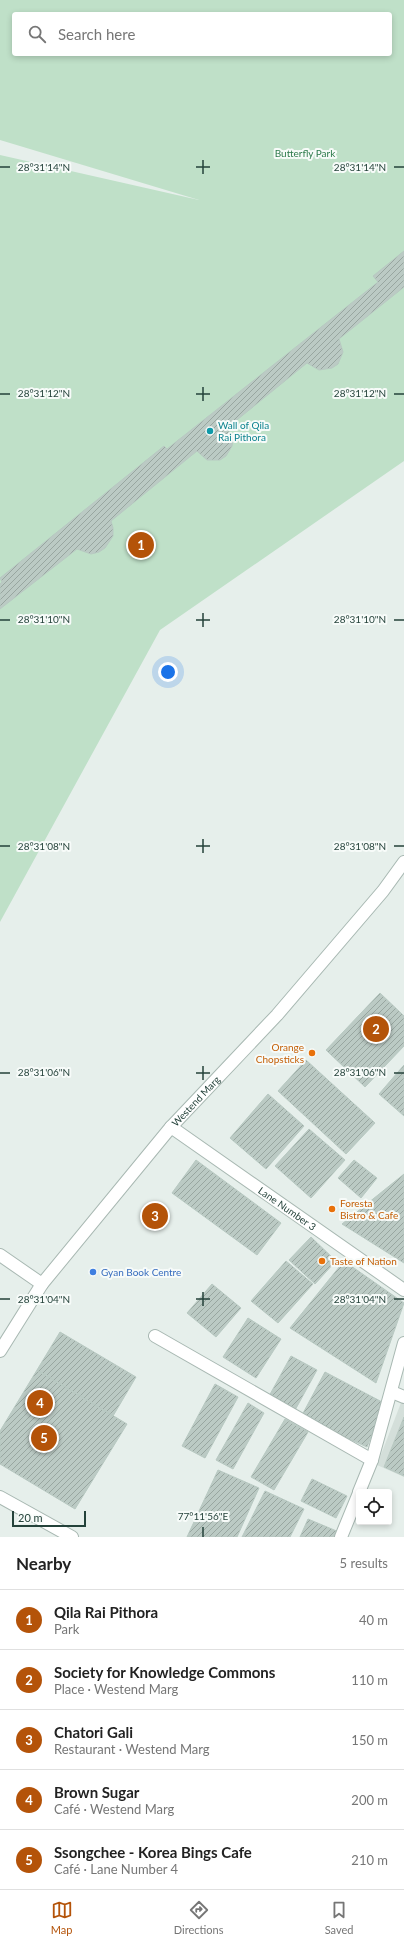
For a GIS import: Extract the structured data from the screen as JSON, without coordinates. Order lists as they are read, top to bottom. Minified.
{"streets":{"street":["Westend Marg","Lane Number 3"]},"crossings":[["Westend Marg","Lane Number 3"]],"parks":["Butterfly Park"],"places":["Wall of Qila Rai Pithora","Orange Chopsticks","Foresta Bistro & Cafe","Taste of Nation","Gyan Book Centre"],"scale_bar":"20 m","page":{"search":"Search here","pins":["1","2","3","4","5"],"scale":"20 m","heading":["Nearby","5 results"],"list":[{"mark":"1","name":"Qila Rai Pithora","note":"Park","value":"40 m"},{"mark":"2","name":"Society for Knowledge Commons","note":"Place · Westend Marg","value":"110 m"},{"mark":"3","name":"Chatori Gali","note":"Restaurant · Westend Marg","value":"150 m"},{"mark":"4","name":"Brown Sugar","note":"Café · Westend Marg","value":"200 m"},{"mark":"5","name":"Ssongchee - Korea Bings Cafe","note":"Café · Lane Number 4","value":"210 m"}],"nav":["Map","Directions","Saved"]},"coordinates":["28°31'14\"N","28°31'12\"N","28°31'10\"N","28°31'08\"N","28°31'06\"N","28°31'04\"N","77°11'56\"E"]}
